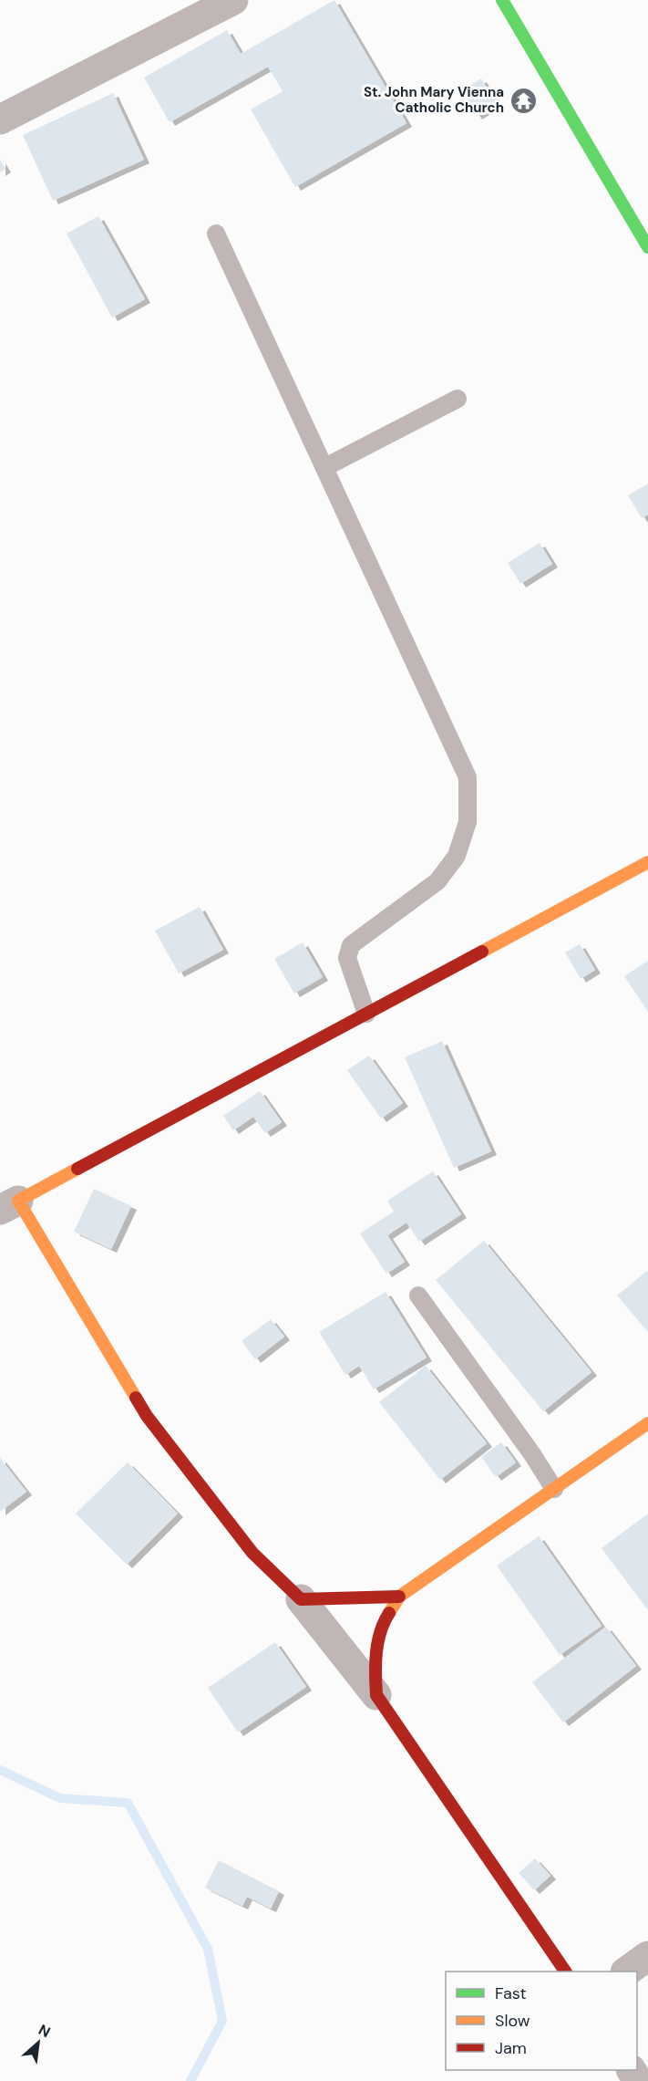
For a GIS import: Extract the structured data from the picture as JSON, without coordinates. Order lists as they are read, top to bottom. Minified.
{"places":{"temple":["St. John Mary Vienna Catholic Church"]},"legend":["Fast","Slow","Jam"],"north":"top right"}
